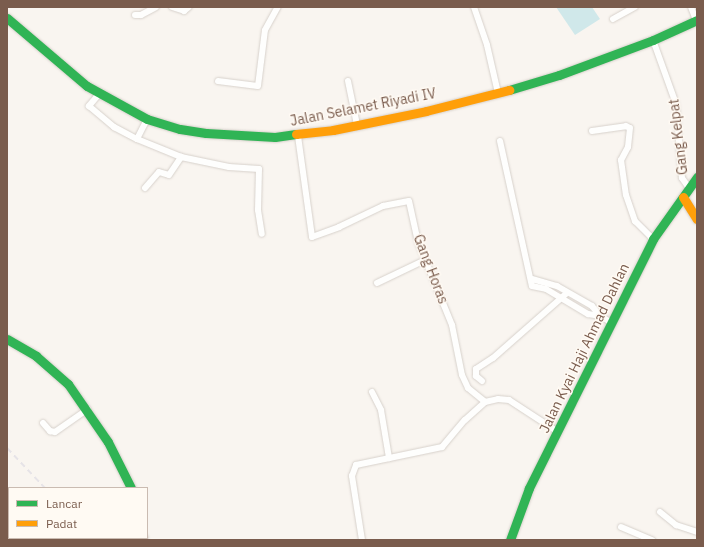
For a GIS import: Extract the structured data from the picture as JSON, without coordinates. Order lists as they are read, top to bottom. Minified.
{"streets":{"street":["Jalan Selamet Riyadi IV","Gang Kelpat","Gang Horas","Jalan Kyai Haji Ahmad Dahlan"]},"crossings":[["Jalan Selamet Riyadi IV","Gang Kelpat"],["Jalan Selamet Riyadi IV","Gang Horas"],["Gang Kelpat","Jalan Kyai Haji Ahmad Dahlan"]],"legend":["Lancar","Padat"]}
